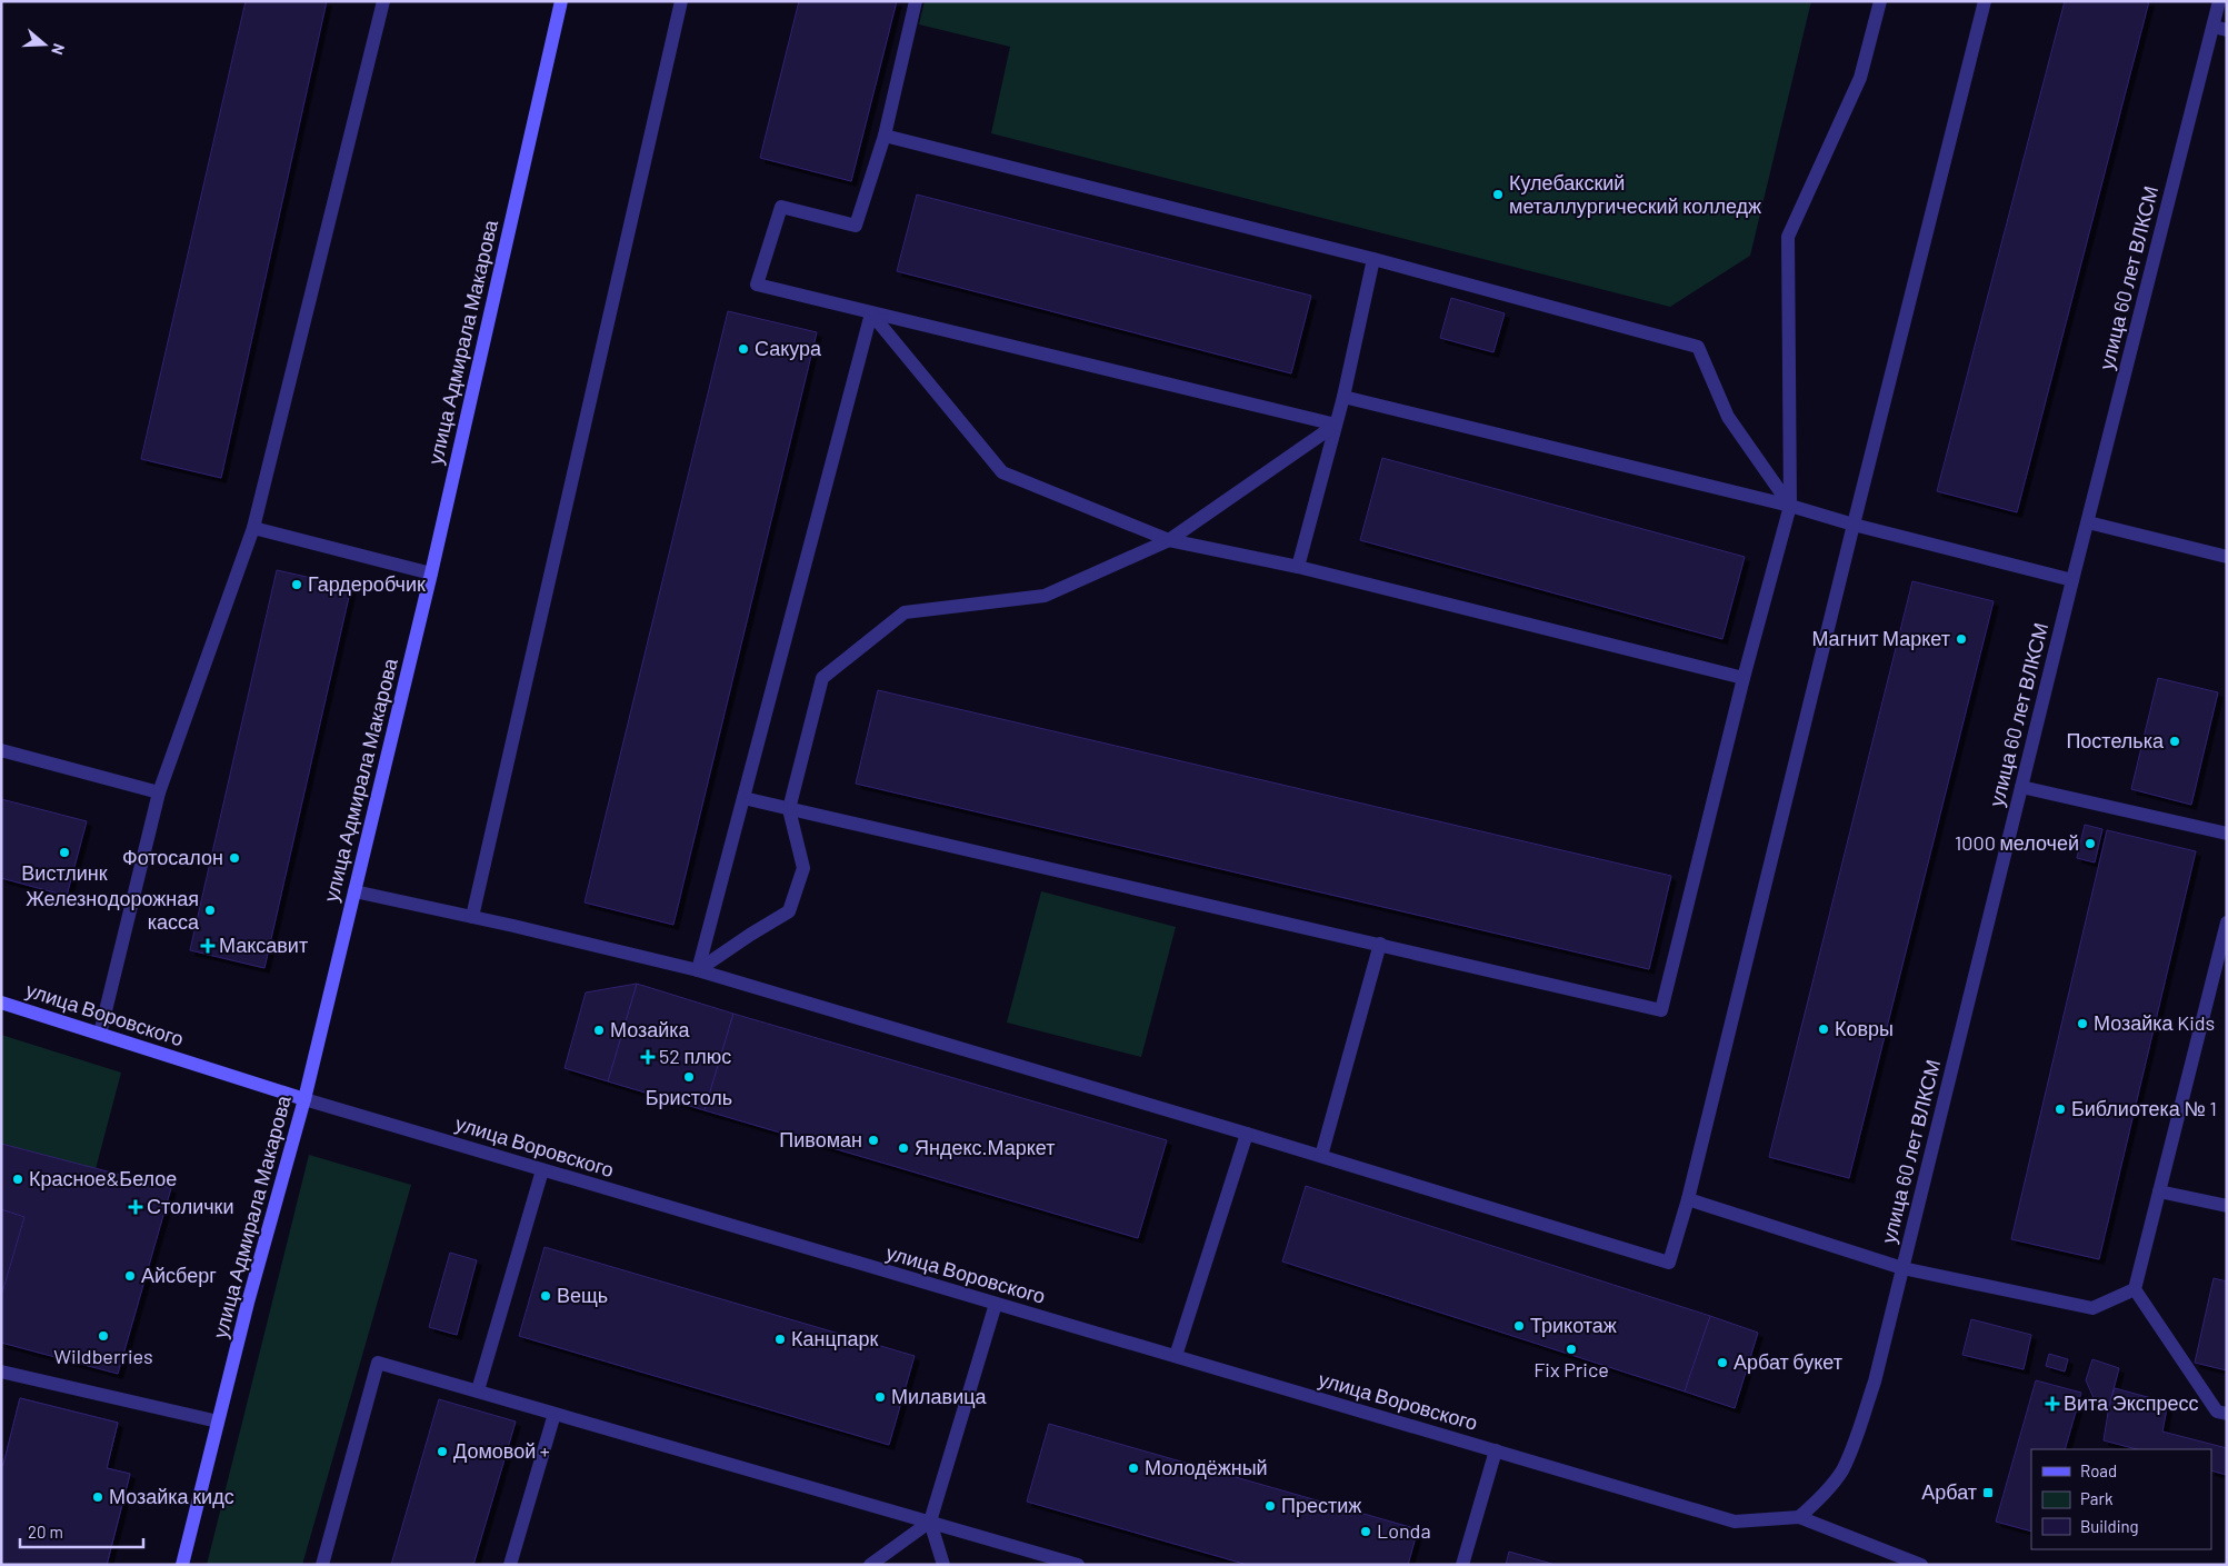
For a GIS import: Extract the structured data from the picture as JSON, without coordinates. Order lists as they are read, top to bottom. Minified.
{"streets":{"street":["улица 60 лет ВЛКСМ","улица Адмирала Макарова","улица Воровского"]},"crossings":[["улица 60 лет ВЛКСМ","улица Воровского"],["улица Адмирала Макарова","улица Воровского"]],"places":{"other":["Кулебакский металлургический колледж","Сакура","Гардеробчик","Магнит Маркет","Постелька","1000 мелочей","Вистлинк","Фотосалон","Железнодорожная касса","Мозайка Kids","Ковры","Мозайка","Бристоль","Библиотека № 1","Пивоман","Яндекс.Маркет","Красное&Белое","Айсберг","Вещь","Трикотаж","Wildberries","Канцпарк","Fix Price","Арбат букет","Милавица","Домовой +","Молодёжный","Мозайка кидс","Престиж","Londa"],"health":["Максавит","52 плюс","Столички","Вита Экспресс"],"transit":["Арбат"]},"legend":["Road","Park","Building"],"scale_bar":"20 m","north":"right"}
